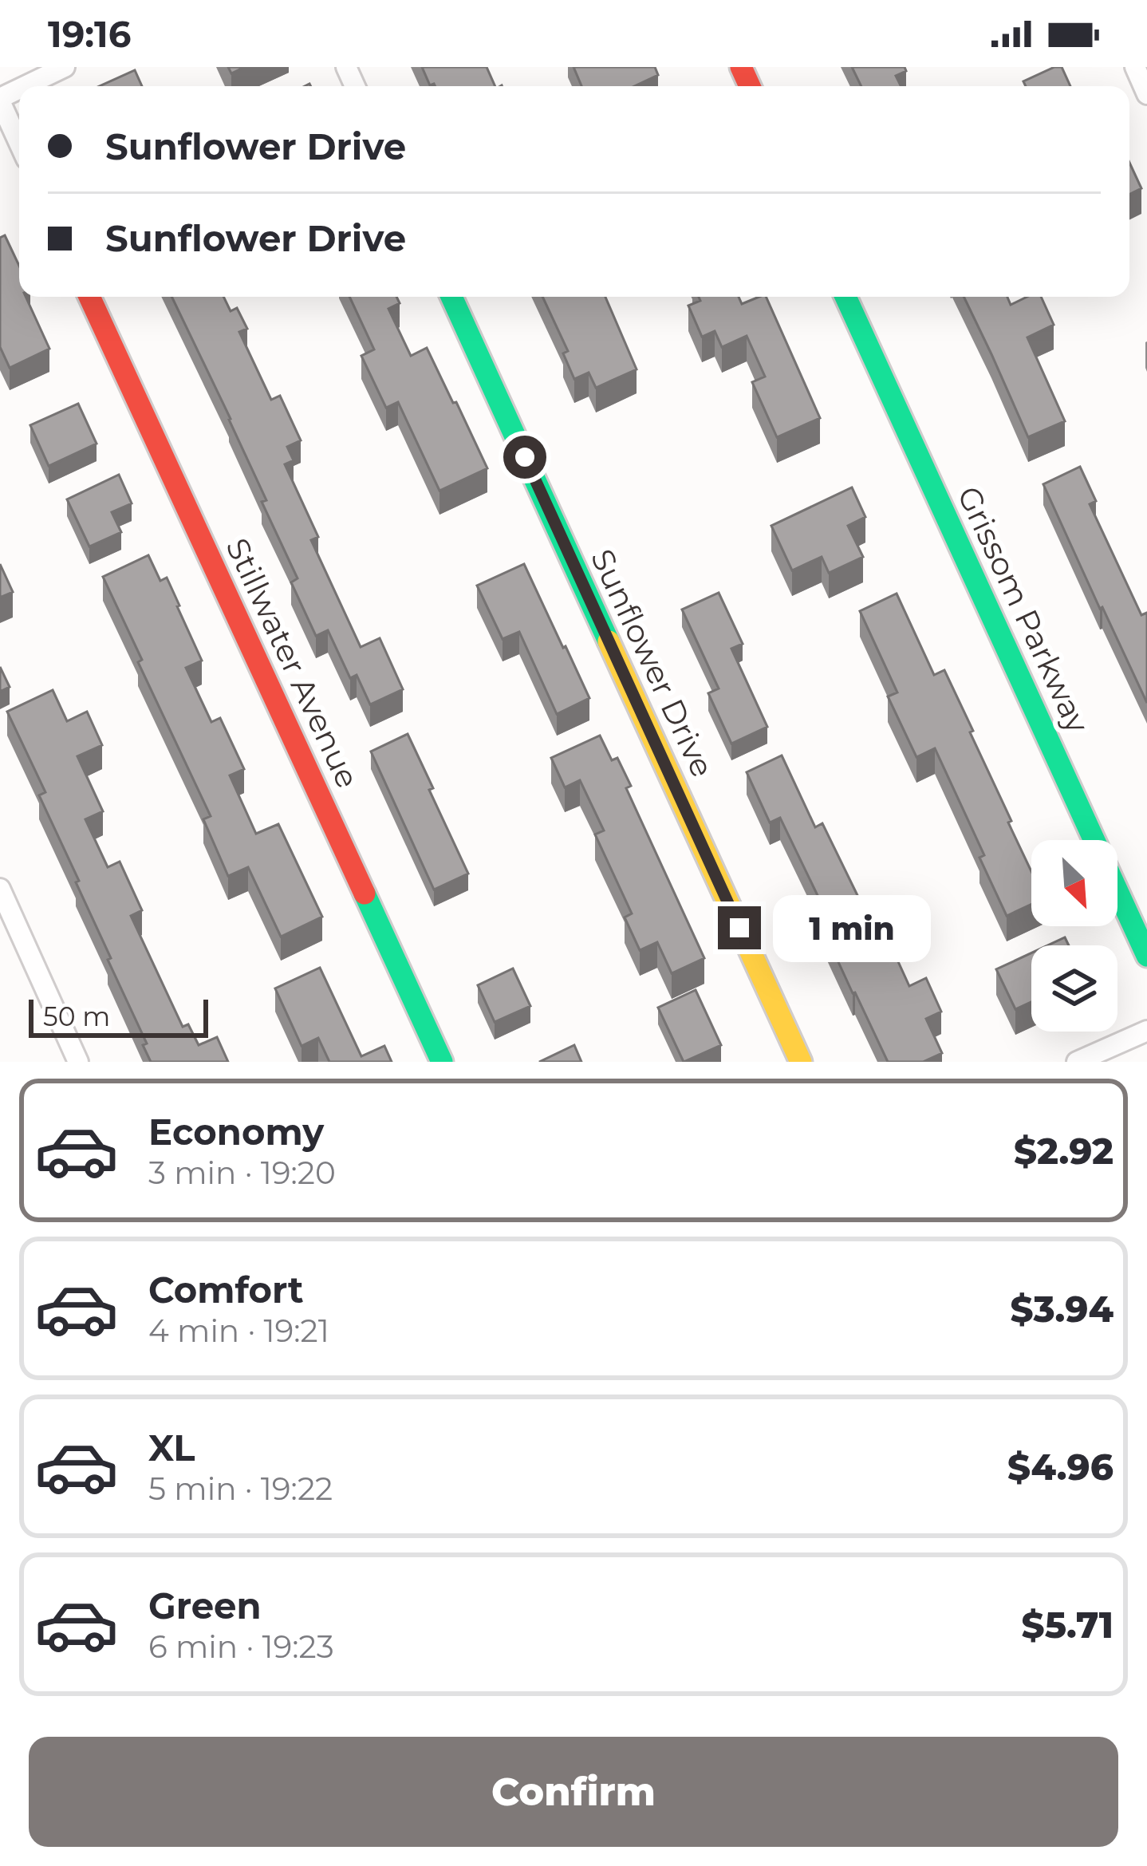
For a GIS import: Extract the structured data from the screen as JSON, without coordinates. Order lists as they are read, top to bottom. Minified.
{"streets":{"street":["Grissom Parkway","Stillwater Avenue","Sunflower Drive"]},"scale_bar":"50 m","north":"bottom right","page":{"status":"19:16","banner":["Sunflower Drive","Sunflower Drive"],"bubble":"1 min","scale":"50 m","list":[{"name":"Economy","note":"3 min · 19:20","value":"$2.92"},{"name":"Comfort","note":"4 min · 19:21","value":"$3.94"},{"name":"XL","note":"5 min · 19:22","value":"$4.96"},{"name":"Green","note":"6 min · 19:23","value":"$5.71"}],"buttons":"Confirm"}}
